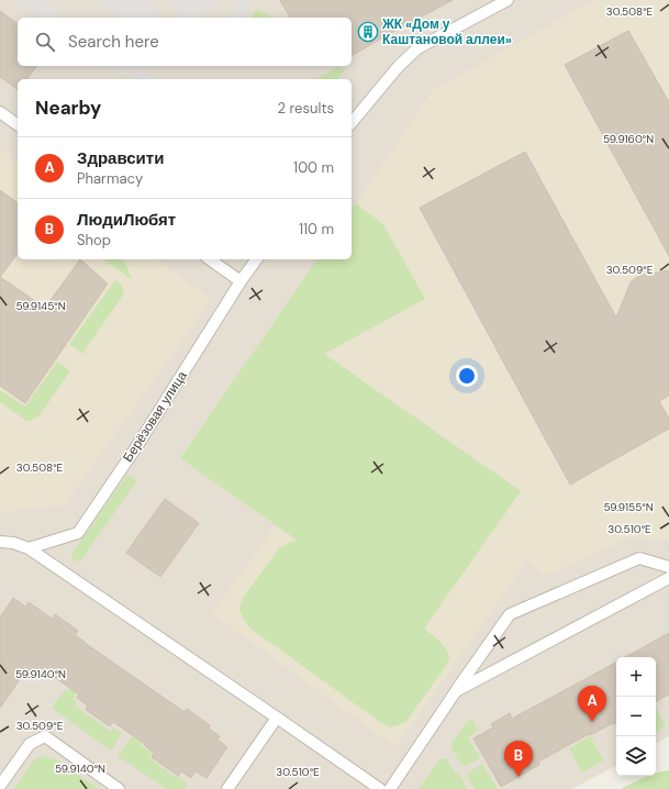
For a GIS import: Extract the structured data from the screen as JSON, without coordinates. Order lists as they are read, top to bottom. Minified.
{"streets":{"lane":["Берёзовая улица"]},"places":{"building":["ЖК «Дом у Каштановой аллеи»"]},"page":{"search":"Search here","heading":["Nearby","2 results"],"list":[{"mark":"A","name":"Здравсити","note":"Pharmacy","value":"100 m"},{"mark":"B","name":"ЛюдиЛюбят","note":"Shop","value":"110 m"}],"map_buttons":["+","−"],"pins":["A","B"]},"coordinates":["30.508°E","59.9160°N","30.509°E","59.9145°N","59.9155°N","30.510°E","59.9140°N"]}
